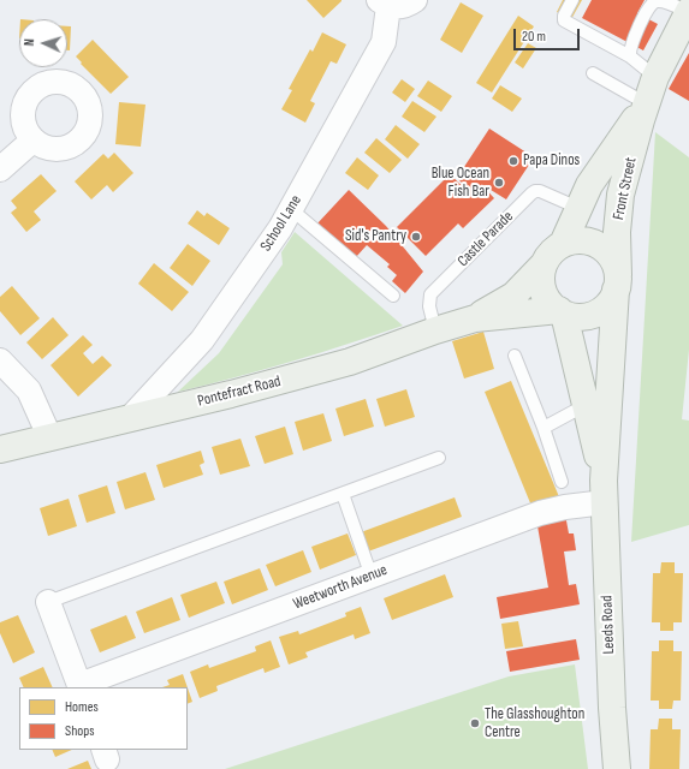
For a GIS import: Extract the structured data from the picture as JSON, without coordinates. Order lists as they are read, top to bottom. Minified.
{"streets":{"main road":["Front Street","Pontefract Road","Leeds Road"],"street":["School Lane","Weetworth Avenue"],"lane":["Castle Parade"]},"crossings":[["Front Street","Castle Parade"],["Front Street","Pontefract Road"],["Front Street","Leeds Road"],["School Lane","Pontefract Road"],["Castle Parade","Pontefract Road"],["Pontefract Road","Leeds Road"],["Weetworth Avenue","Leeds Road"]],"places":["Papa Dinos","Blue Ocean Fish Bar","Sid's Pantry","The Glasshoughton Centre"],"legend":["Homes","Shops"],"scale_bar":"20 m","north":"left"}
